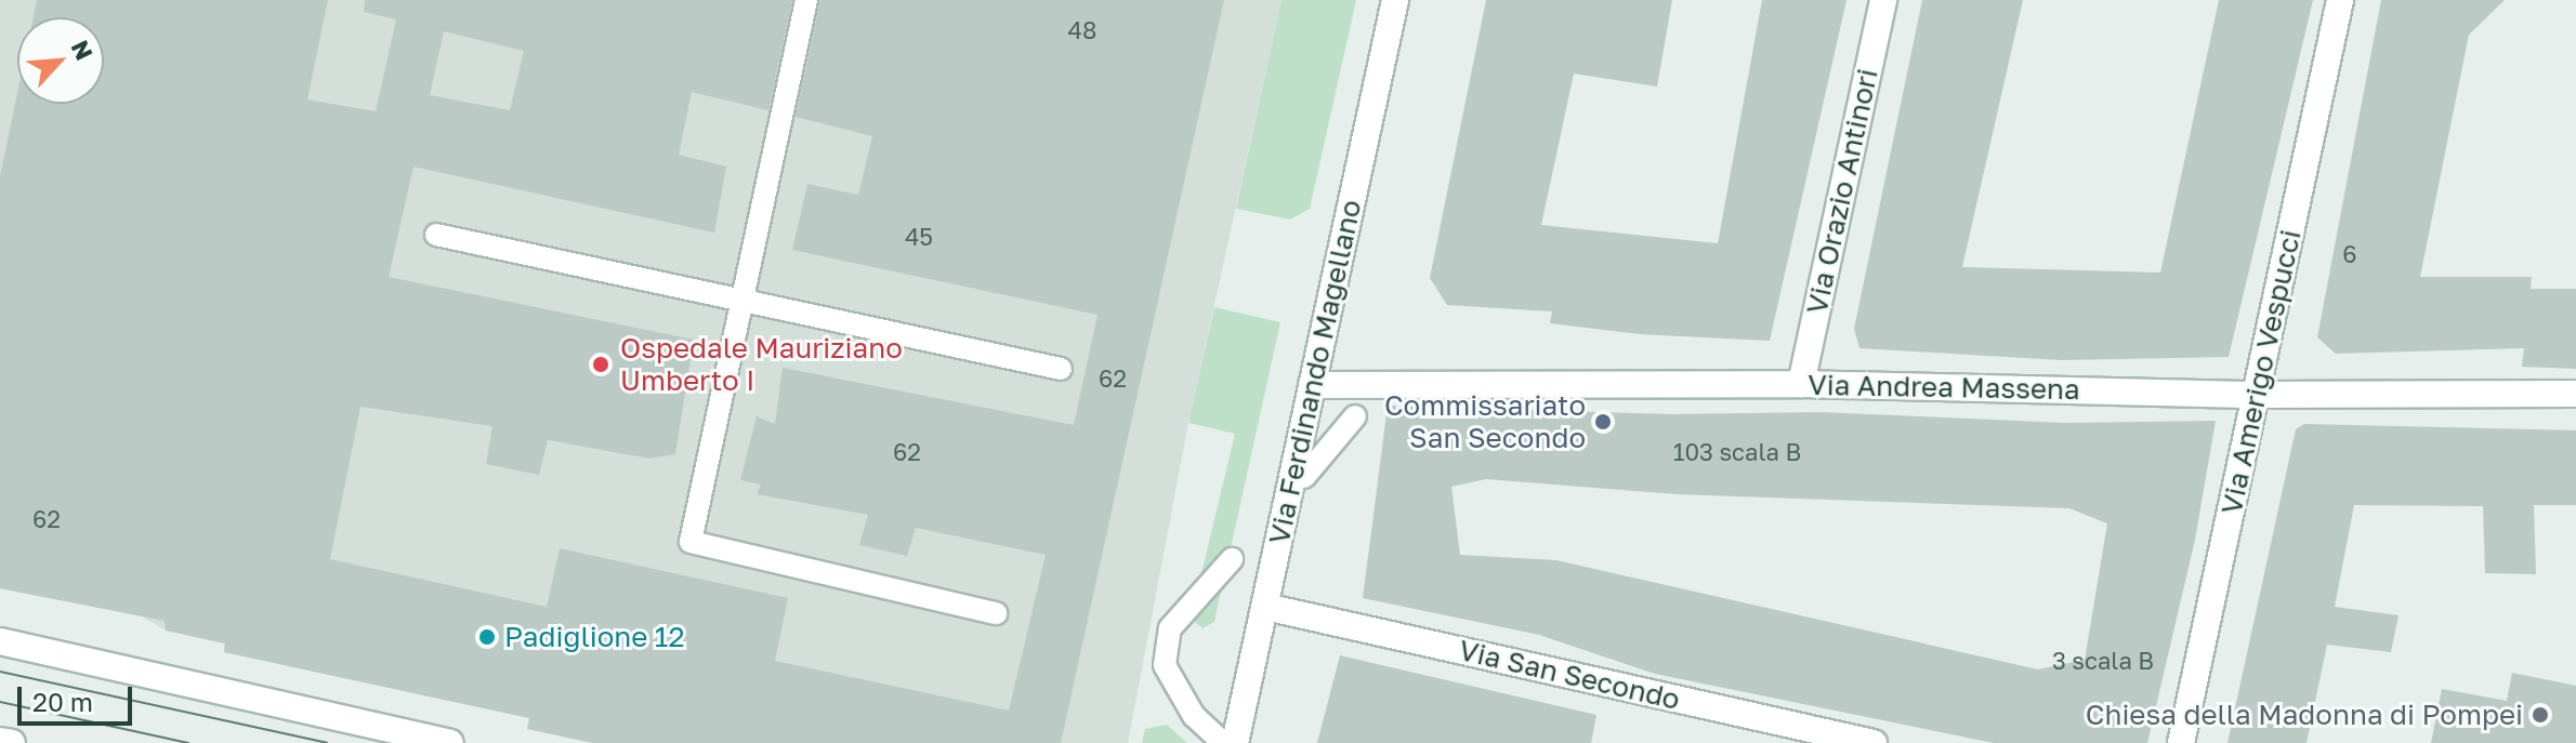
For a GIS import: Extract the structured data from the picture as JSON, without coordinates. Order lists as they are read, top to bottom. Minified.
{"streets":{"street":["Via Orazio Antinori","Via Ferdinando Magellano","Via Amerigo Vespucci","Via Andrea Massena","Via San Secondo"]},"crossings":[["Via Orazio Antinori","Via Andrea Massena"],["Via Ferdinando Magellano","Via Andrea Massena"],["Via Ferdinando Magellano","Via San Secondo"],["Via Amerigo Vespucci","Via Andrea Massena"]],"places":["Ospedale Mauriziano Umberto I","Commissariato San Secondo","Padiglione 12","Chiesa della Madonna di Pompei"],"house_numbers":["48","45","6","62","62","103 scala B","62","3 scala B"],"scale_bar":"20 m","north":"top right"}
